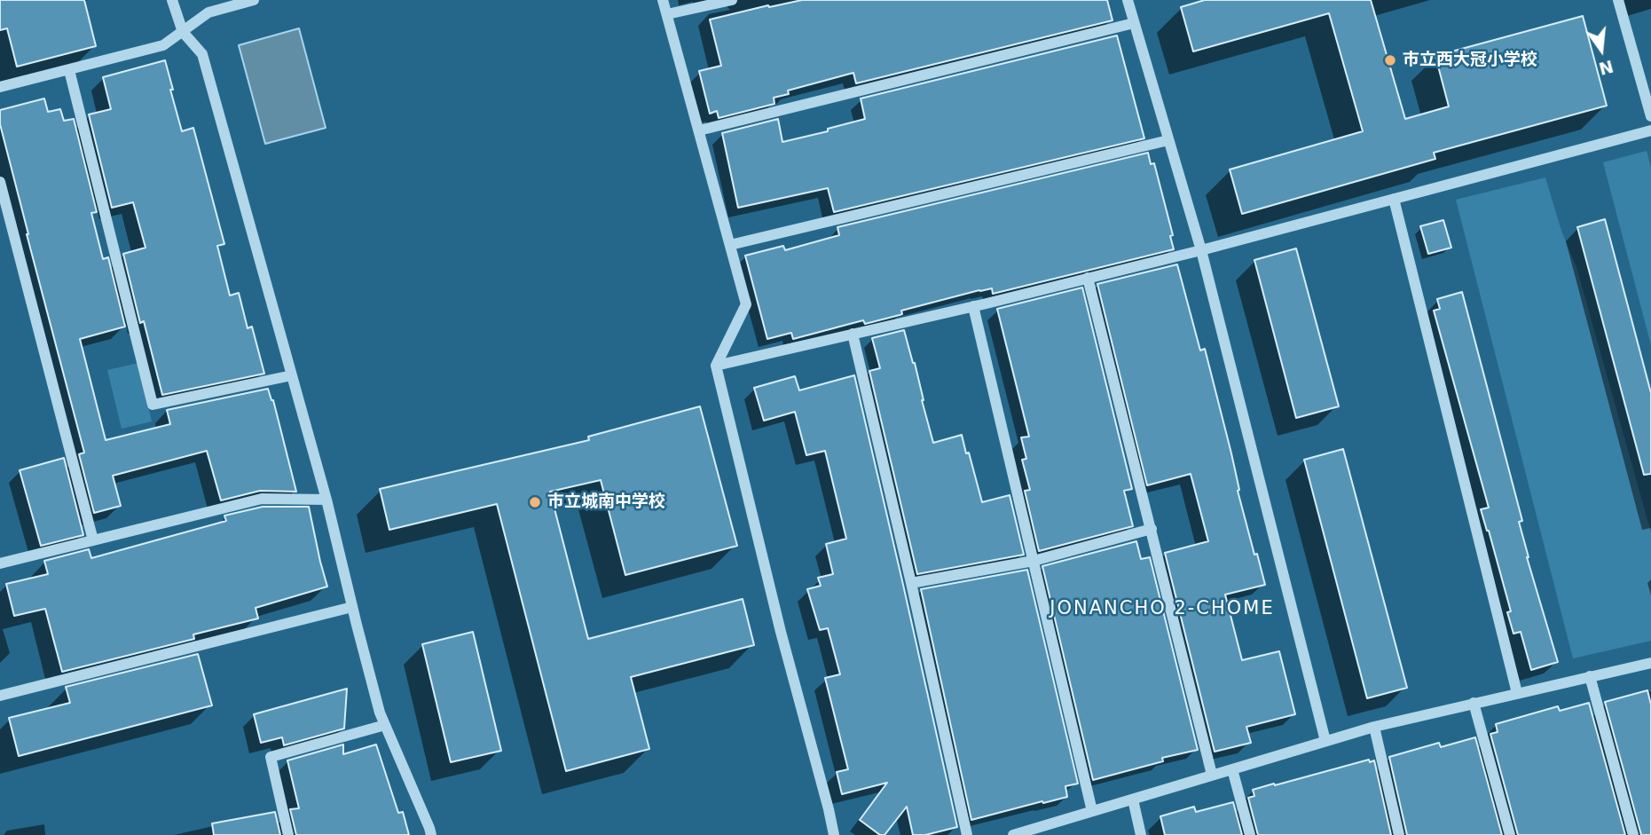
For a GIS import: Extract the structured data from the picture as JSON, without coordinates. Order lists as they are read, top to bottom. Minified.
{"districts":["JONANCHO 2-CHOME"],"places":["市立西大冠小学校","市立城南中学校"],"north":"bottom"}
